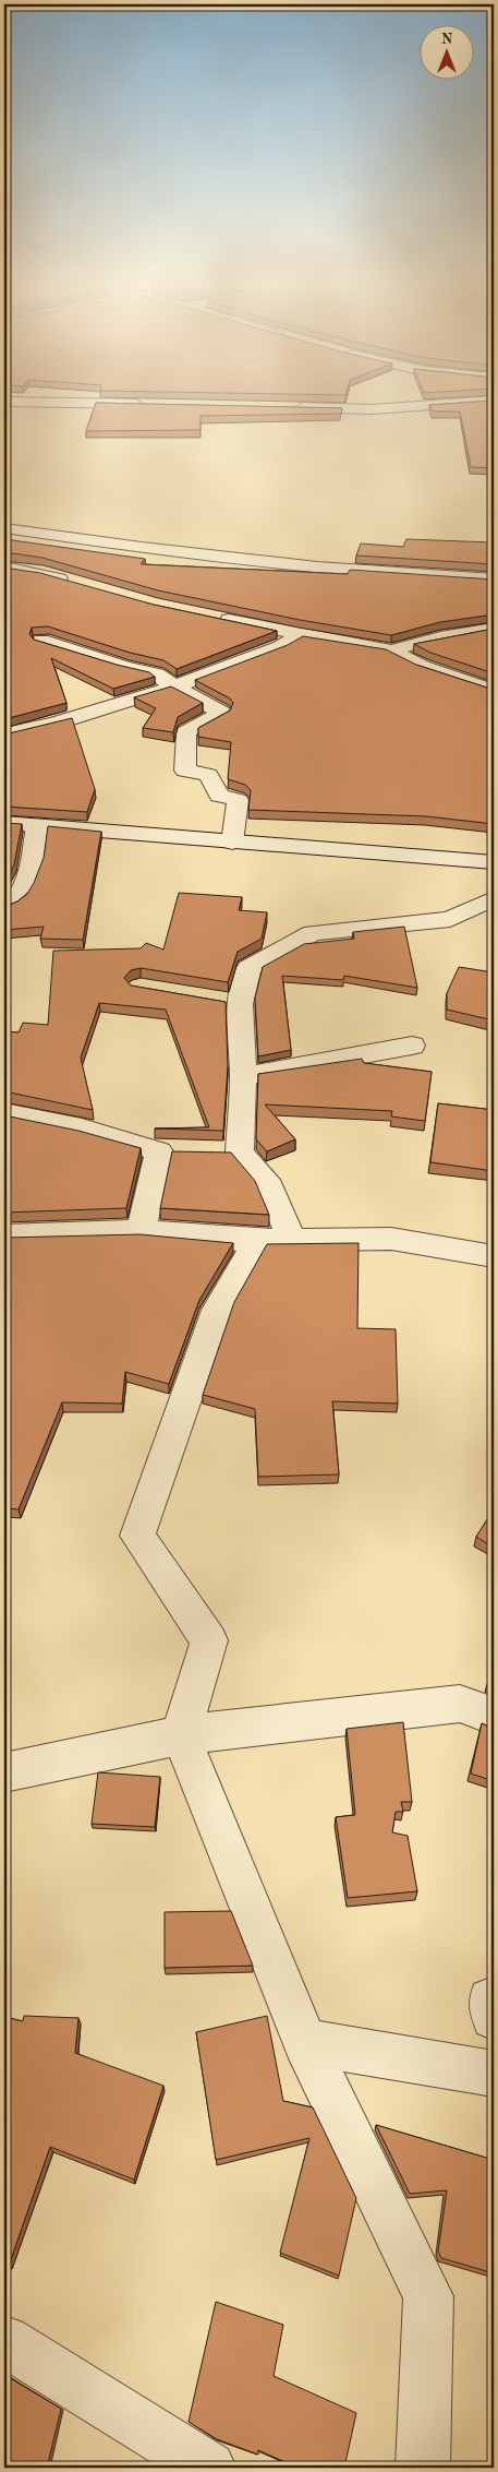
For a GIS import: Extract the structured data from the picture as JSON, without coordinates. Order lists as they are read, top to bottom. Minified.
{"north":"top"}
